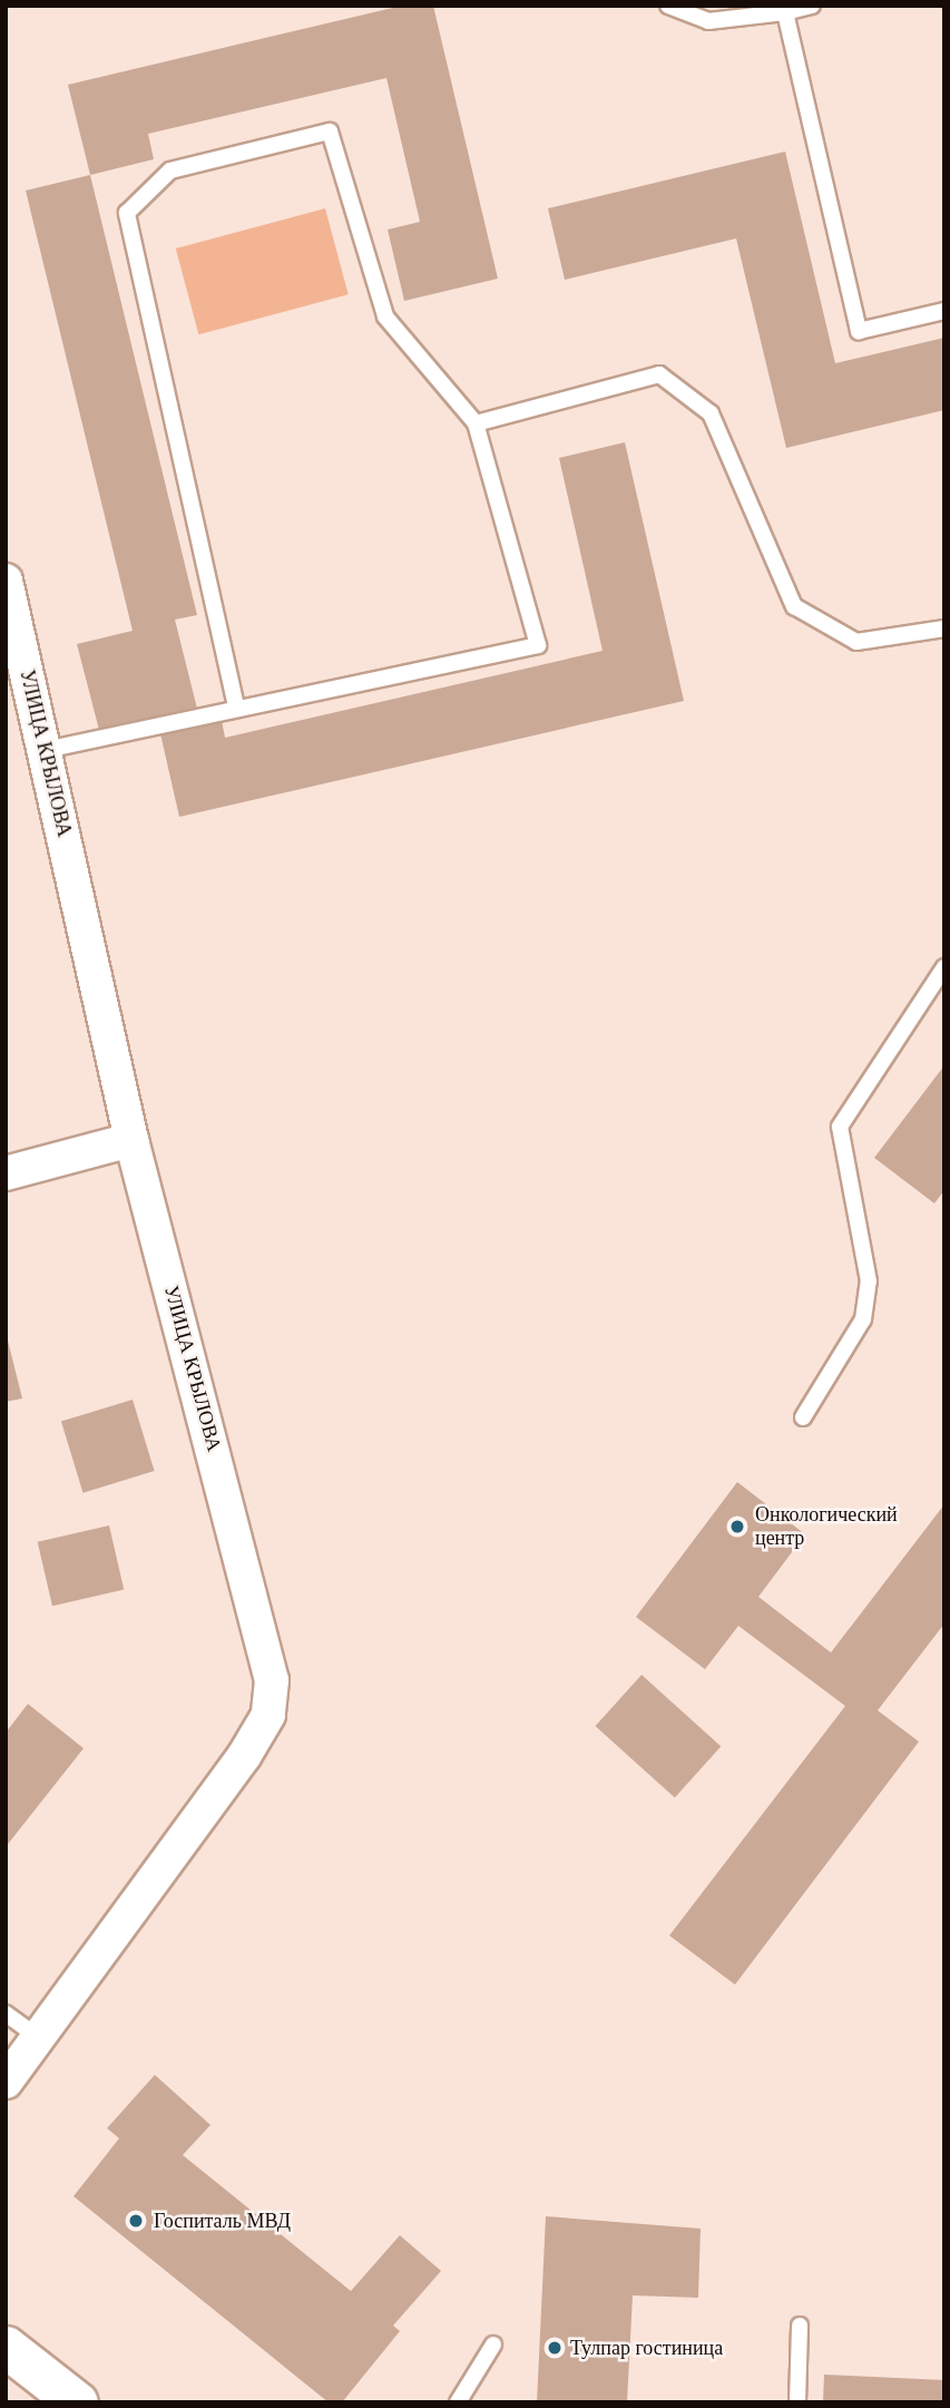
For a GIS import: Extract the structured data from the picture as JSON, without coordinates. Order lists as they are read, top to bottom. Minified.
{"streets":{"street":["УЛИЦА КРЫЛОВА"]},"places":["Онкологический центр","Госпиталь МВД","Тулпар гостиница"]}
